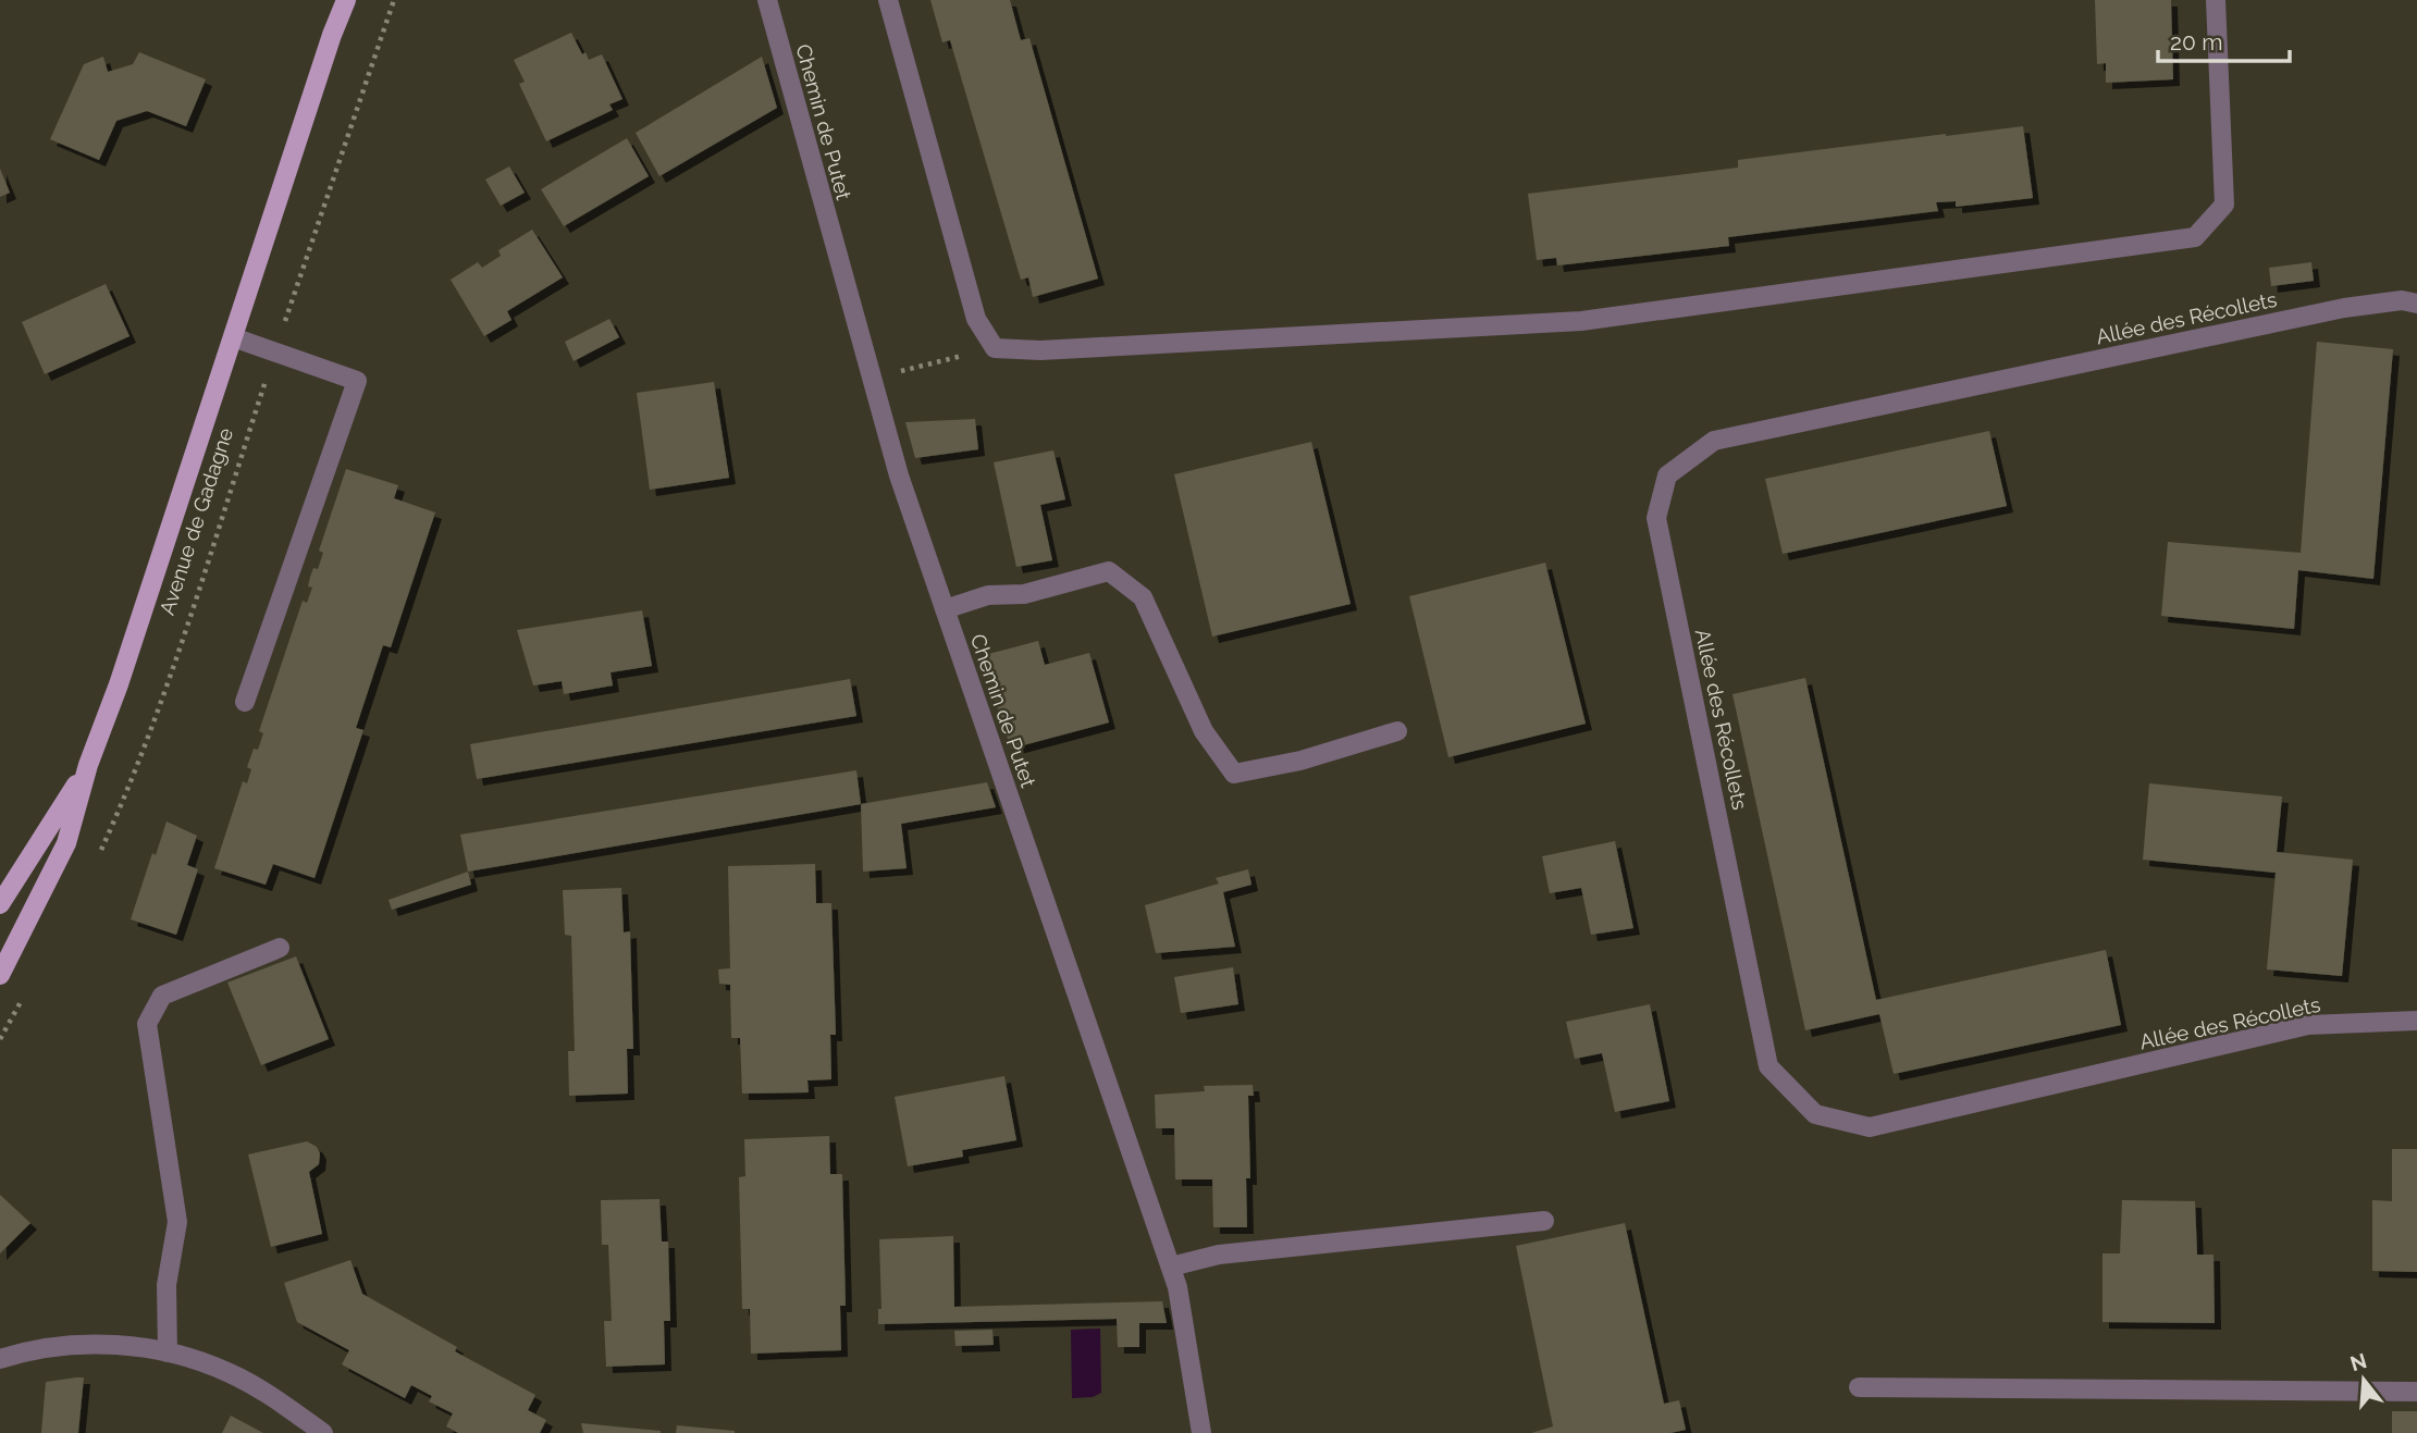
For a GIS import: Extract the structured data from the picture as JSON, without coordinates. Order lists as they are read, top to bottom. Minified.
{"streets":{"main road":["Avenue de Gadagne"],"street":["Chemin de Putet","Allée des Récollets"]},"scale_bar":"20 m","north":"top"}
